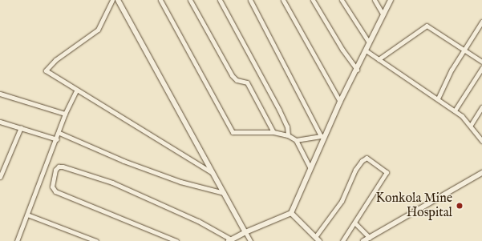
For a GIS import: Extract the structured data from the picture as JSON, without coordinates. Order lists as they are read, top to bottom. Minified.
{"places":["Konkola Mine Hospital"]}
